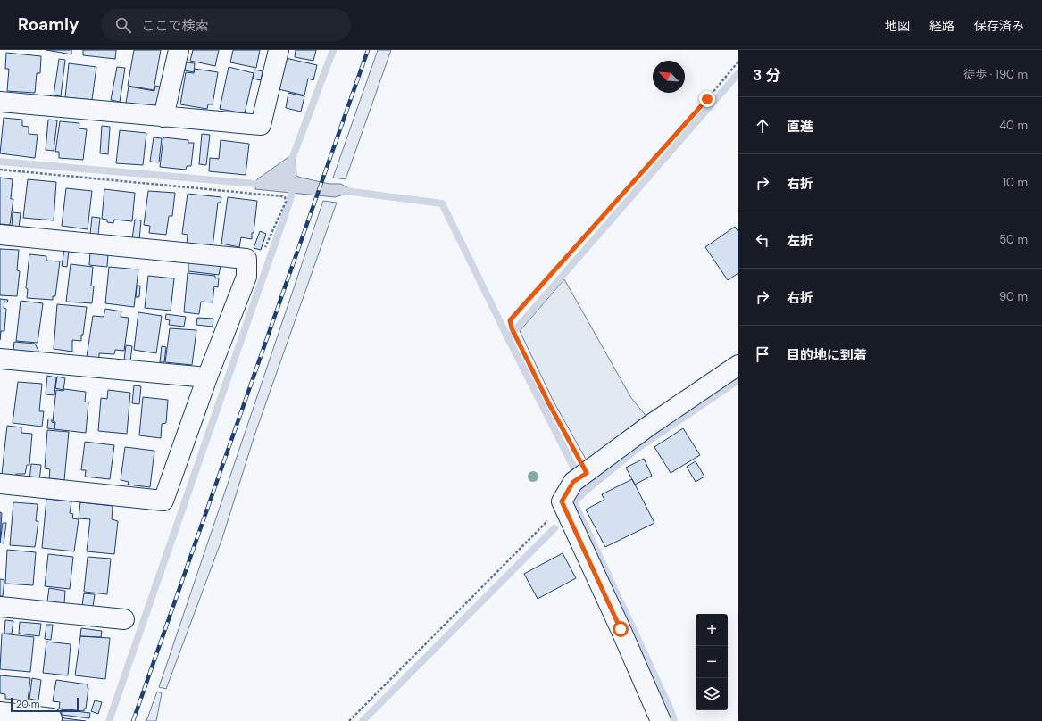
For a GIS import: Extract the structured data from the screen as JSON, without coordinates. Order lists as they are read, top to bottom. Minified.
{"scale_bar":"20 m","north":"top left","page":{"header":"Roamly","search":"ここで検索","nav":["地図","経路","保存済み"],"heading":["3 分","徒歩 · 190 m"],"list":[["直進","40 m"],["右折","10 m"],["左折","50 m"],["右折","90 m"],"目的地に到着"],"map_buttons":["+","−"],"scale":"20 m"}}
